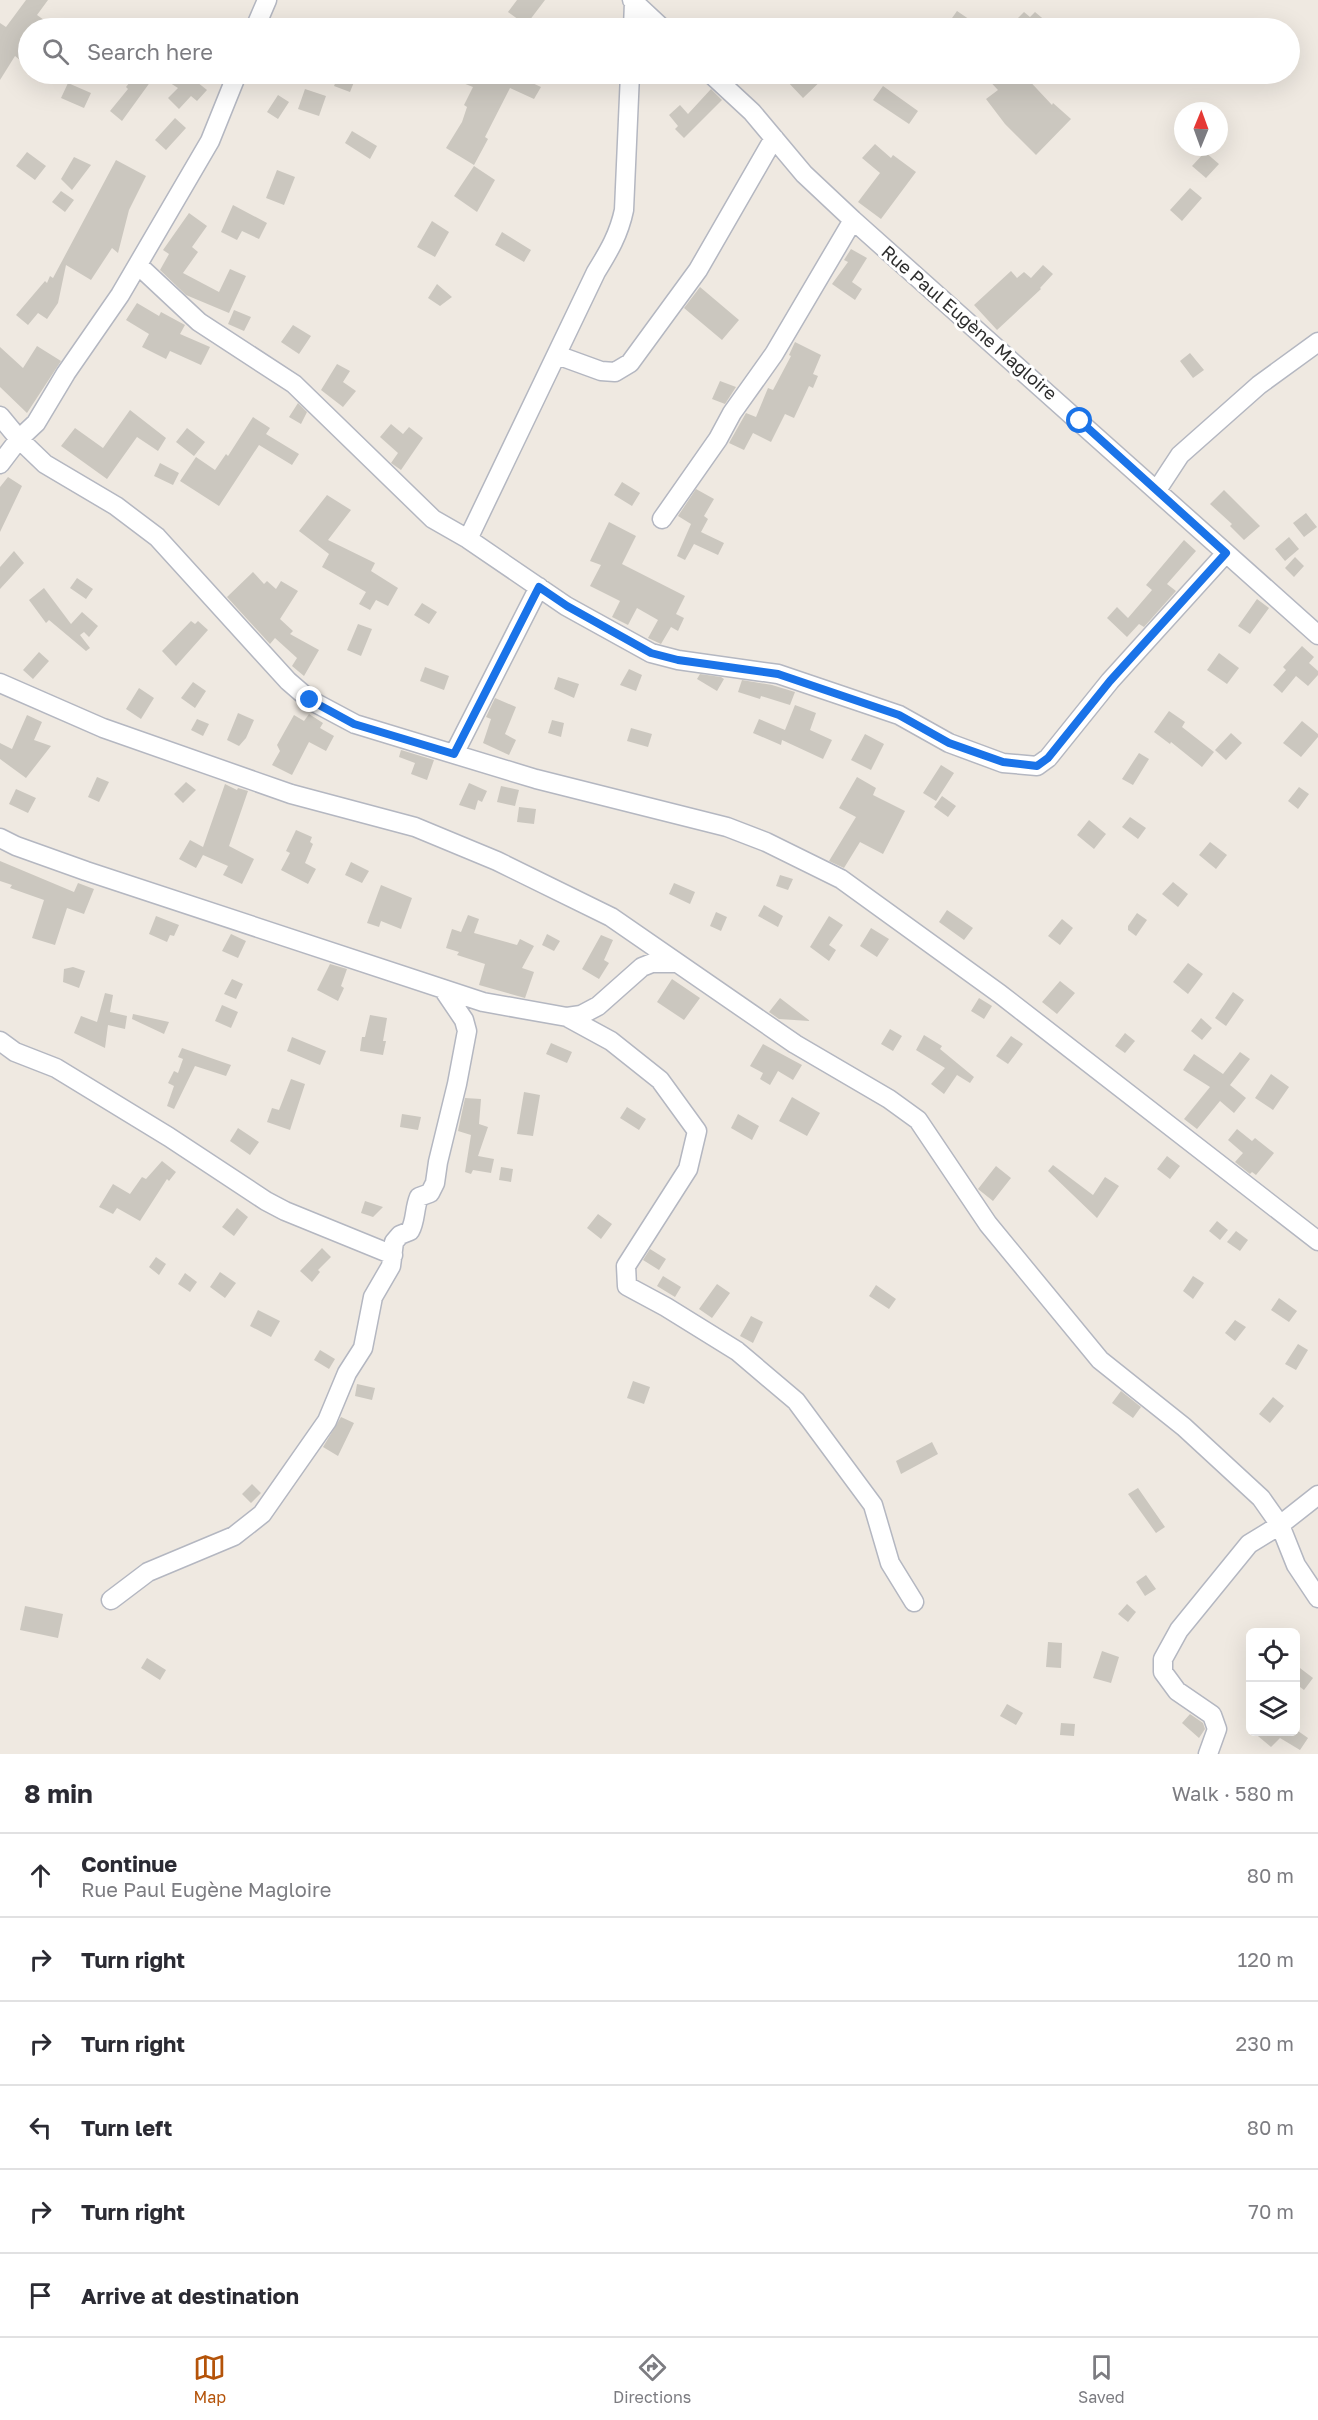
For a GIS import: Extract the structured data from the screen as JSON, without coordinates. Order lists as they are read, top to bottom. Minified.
{"streets":{"street":["Rue Paul Eugène Magloire"]},"north":"top","page":{"search":"Search here","heading":["8 min","Walk · 580 m"],"list":[["Continue","Rue Paul Eugène Magloire","80 m"],["Turn right","120 m"],["Turn right","230 m"],["Turn left","80 m"],["Turn right","70 m"],"Arrive at destination"],"nav":["Map","Directions","Saved"]}}
